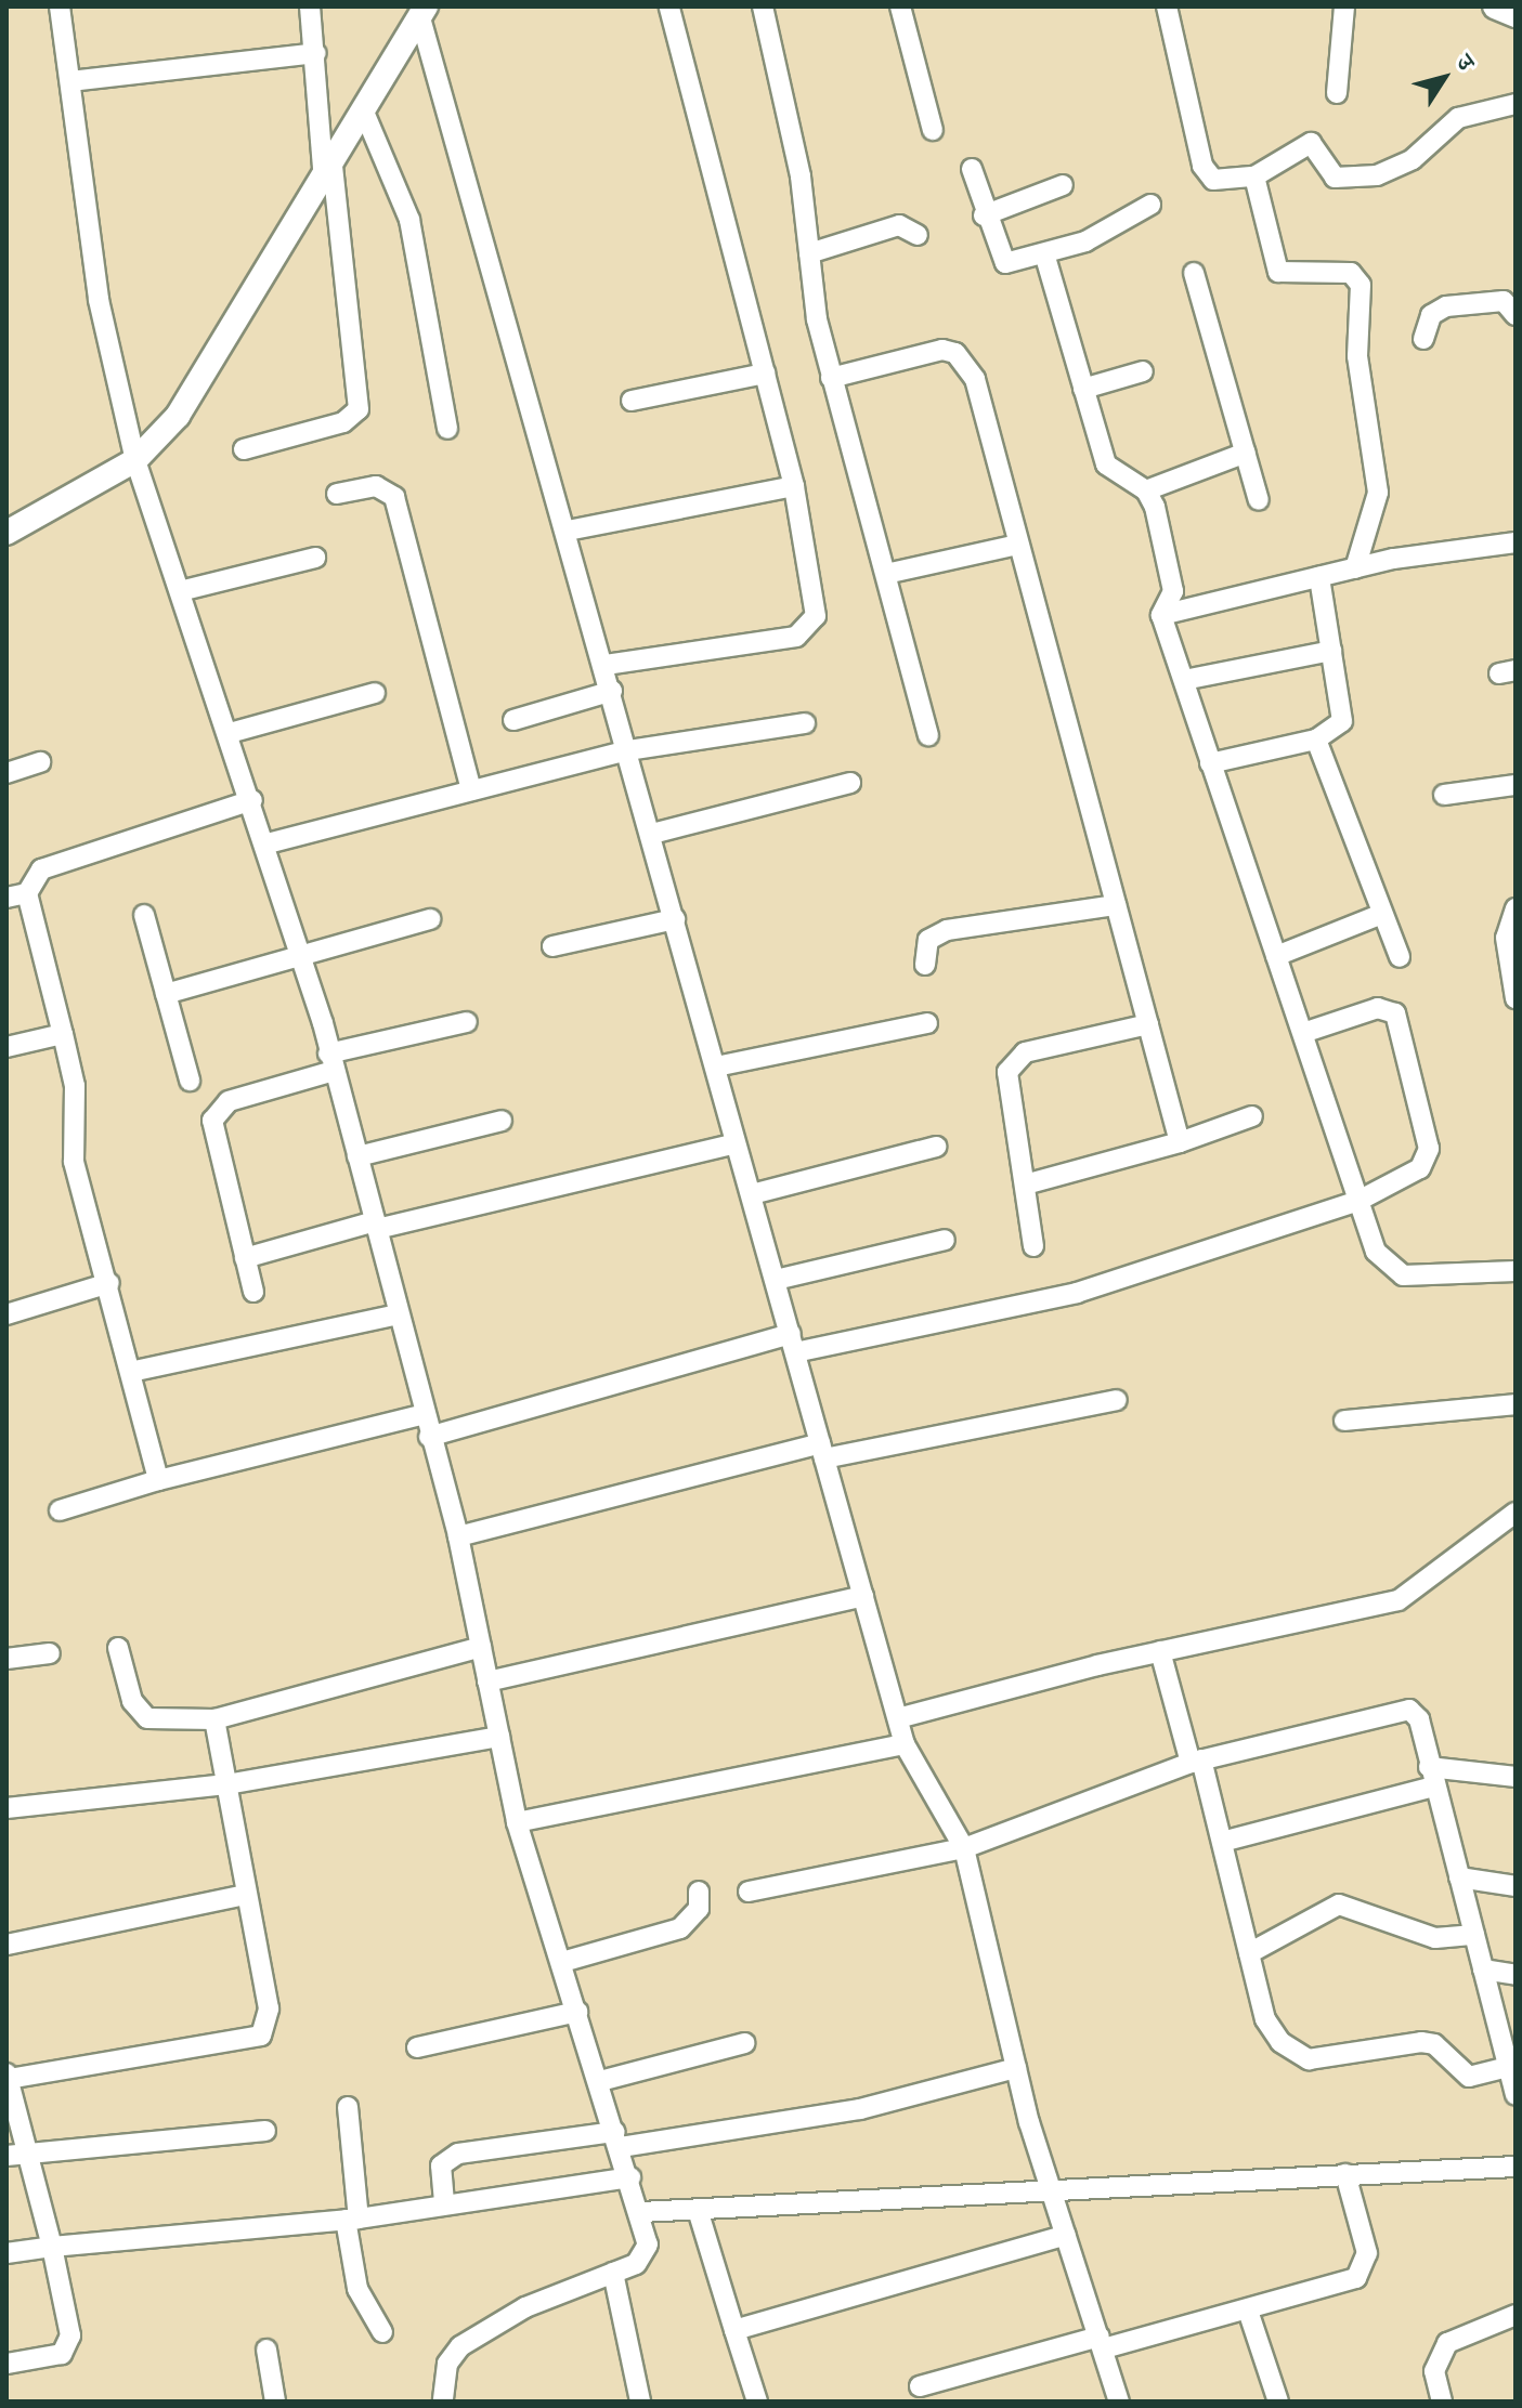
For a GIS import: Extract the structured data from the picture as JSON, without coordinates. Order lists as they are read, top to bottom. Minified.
{"north":"top right"}
